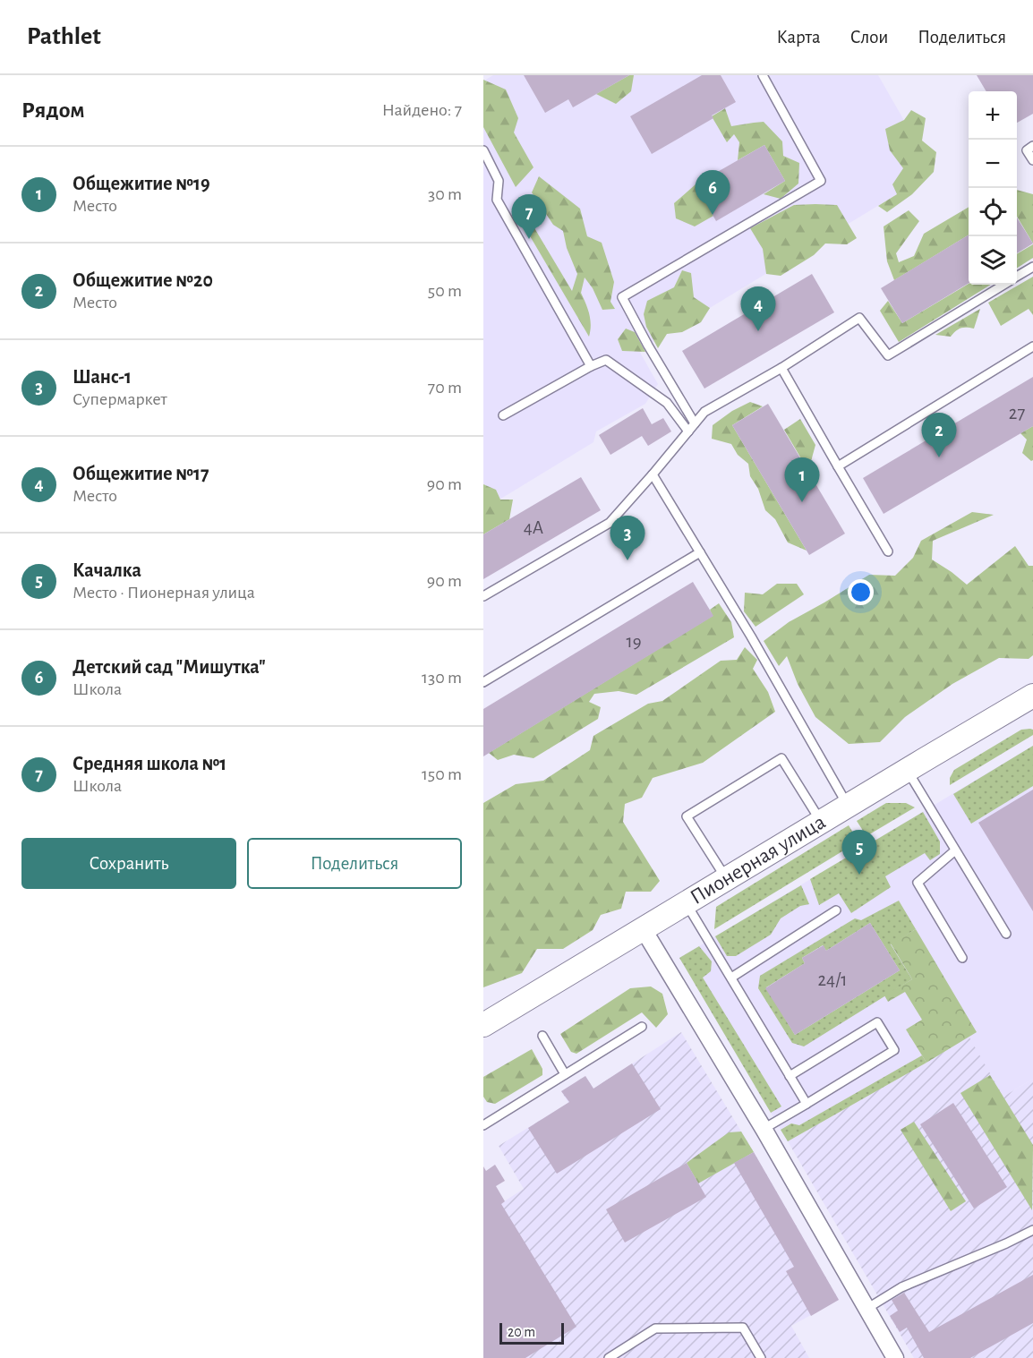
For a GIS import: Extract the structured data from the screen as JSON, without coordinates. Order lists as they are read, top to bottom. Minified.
{"streets":{"main road":["Пионерная улица"]},"house_numbers":["27","4А","19","24/1"],"scale_bar":"20 m","page":{"header":"Pathlet","nav":["Карта","Слои","Поделиться"],"heading":["Рядом","Найдено: 7"],"map_buttons":["+","−"],"list":[{"mark":"1","name":"Общежитие №19","note":"Место","value":"30 m"},{"mark":"2","name":"Общежитие №20","note":"Место","value":"50 m"},{"mark":"3","name":"Шанс-1","note":"Супермаркет","value":"70 m"},{"mark":"4","name":"Общежитие №17","note":"Место","value":"90 m"},{"mark":"5","name":"Качалка","note":"Место · Пионерная улица","value":"90 m"},{"mark":"6","name":"Детский сад \"Мишутка\"","note":"Школа","value":"130 m"},{"mark":"7","name":"Средняя школа №1","note":"Школа","value":"150 m"}],"pins":["6","7","4","2","1","3","5"],"buttons":["Сохранить","Поделиться"],"scale":"20 m"}}
